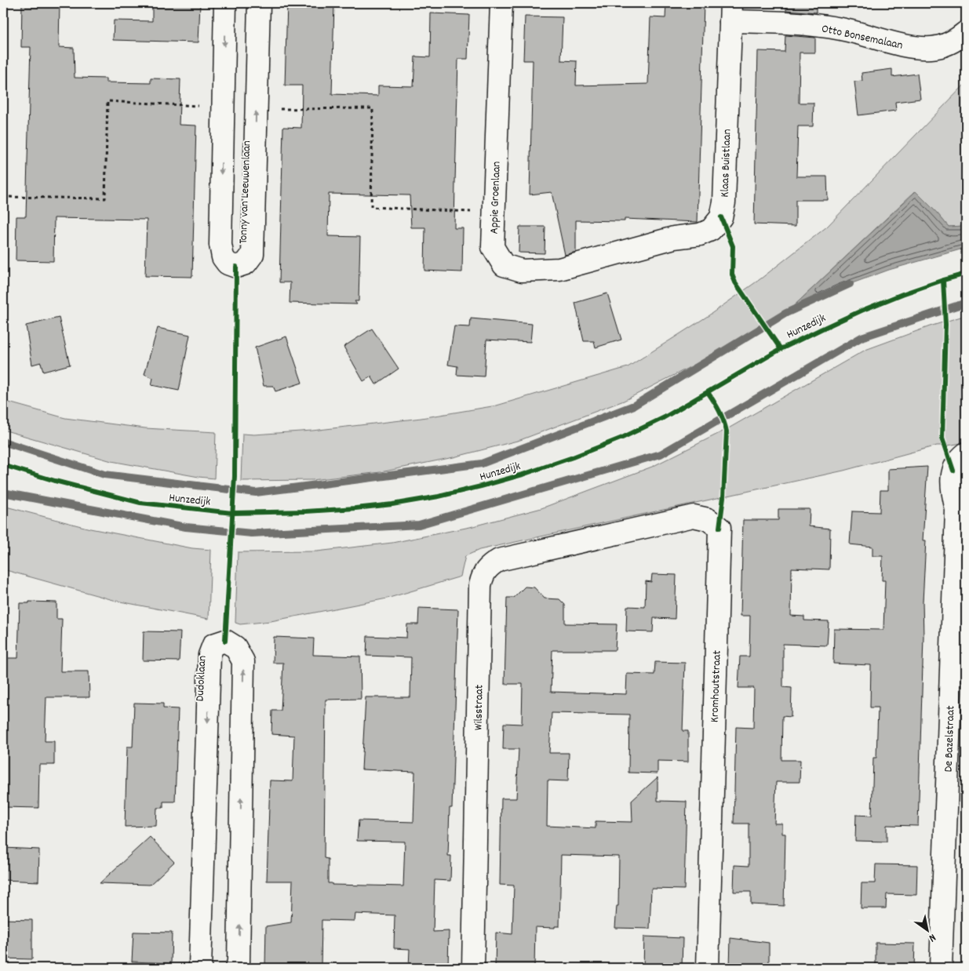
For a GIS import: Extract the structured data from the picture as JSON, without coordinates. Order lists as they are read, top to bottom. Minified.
{"streets":{"street":["Otto Bonsemalaan","Klaas Buistlaan","Tonny van Leeuwenlaan","Appie Groenlaan","Dudoklaan","Kromhoutstraat","Wilsstraat","De Bazelstraat"],"cycle path":["Hunzedijk"]},"crossings":[["Otto Bonsemalaan","Klaas Buistlaan"],["Klaas Buistlaan","Appie Groenlaan"],["Kromhoutstraat","Wilsstraat"]],"north":"bottom right"}
